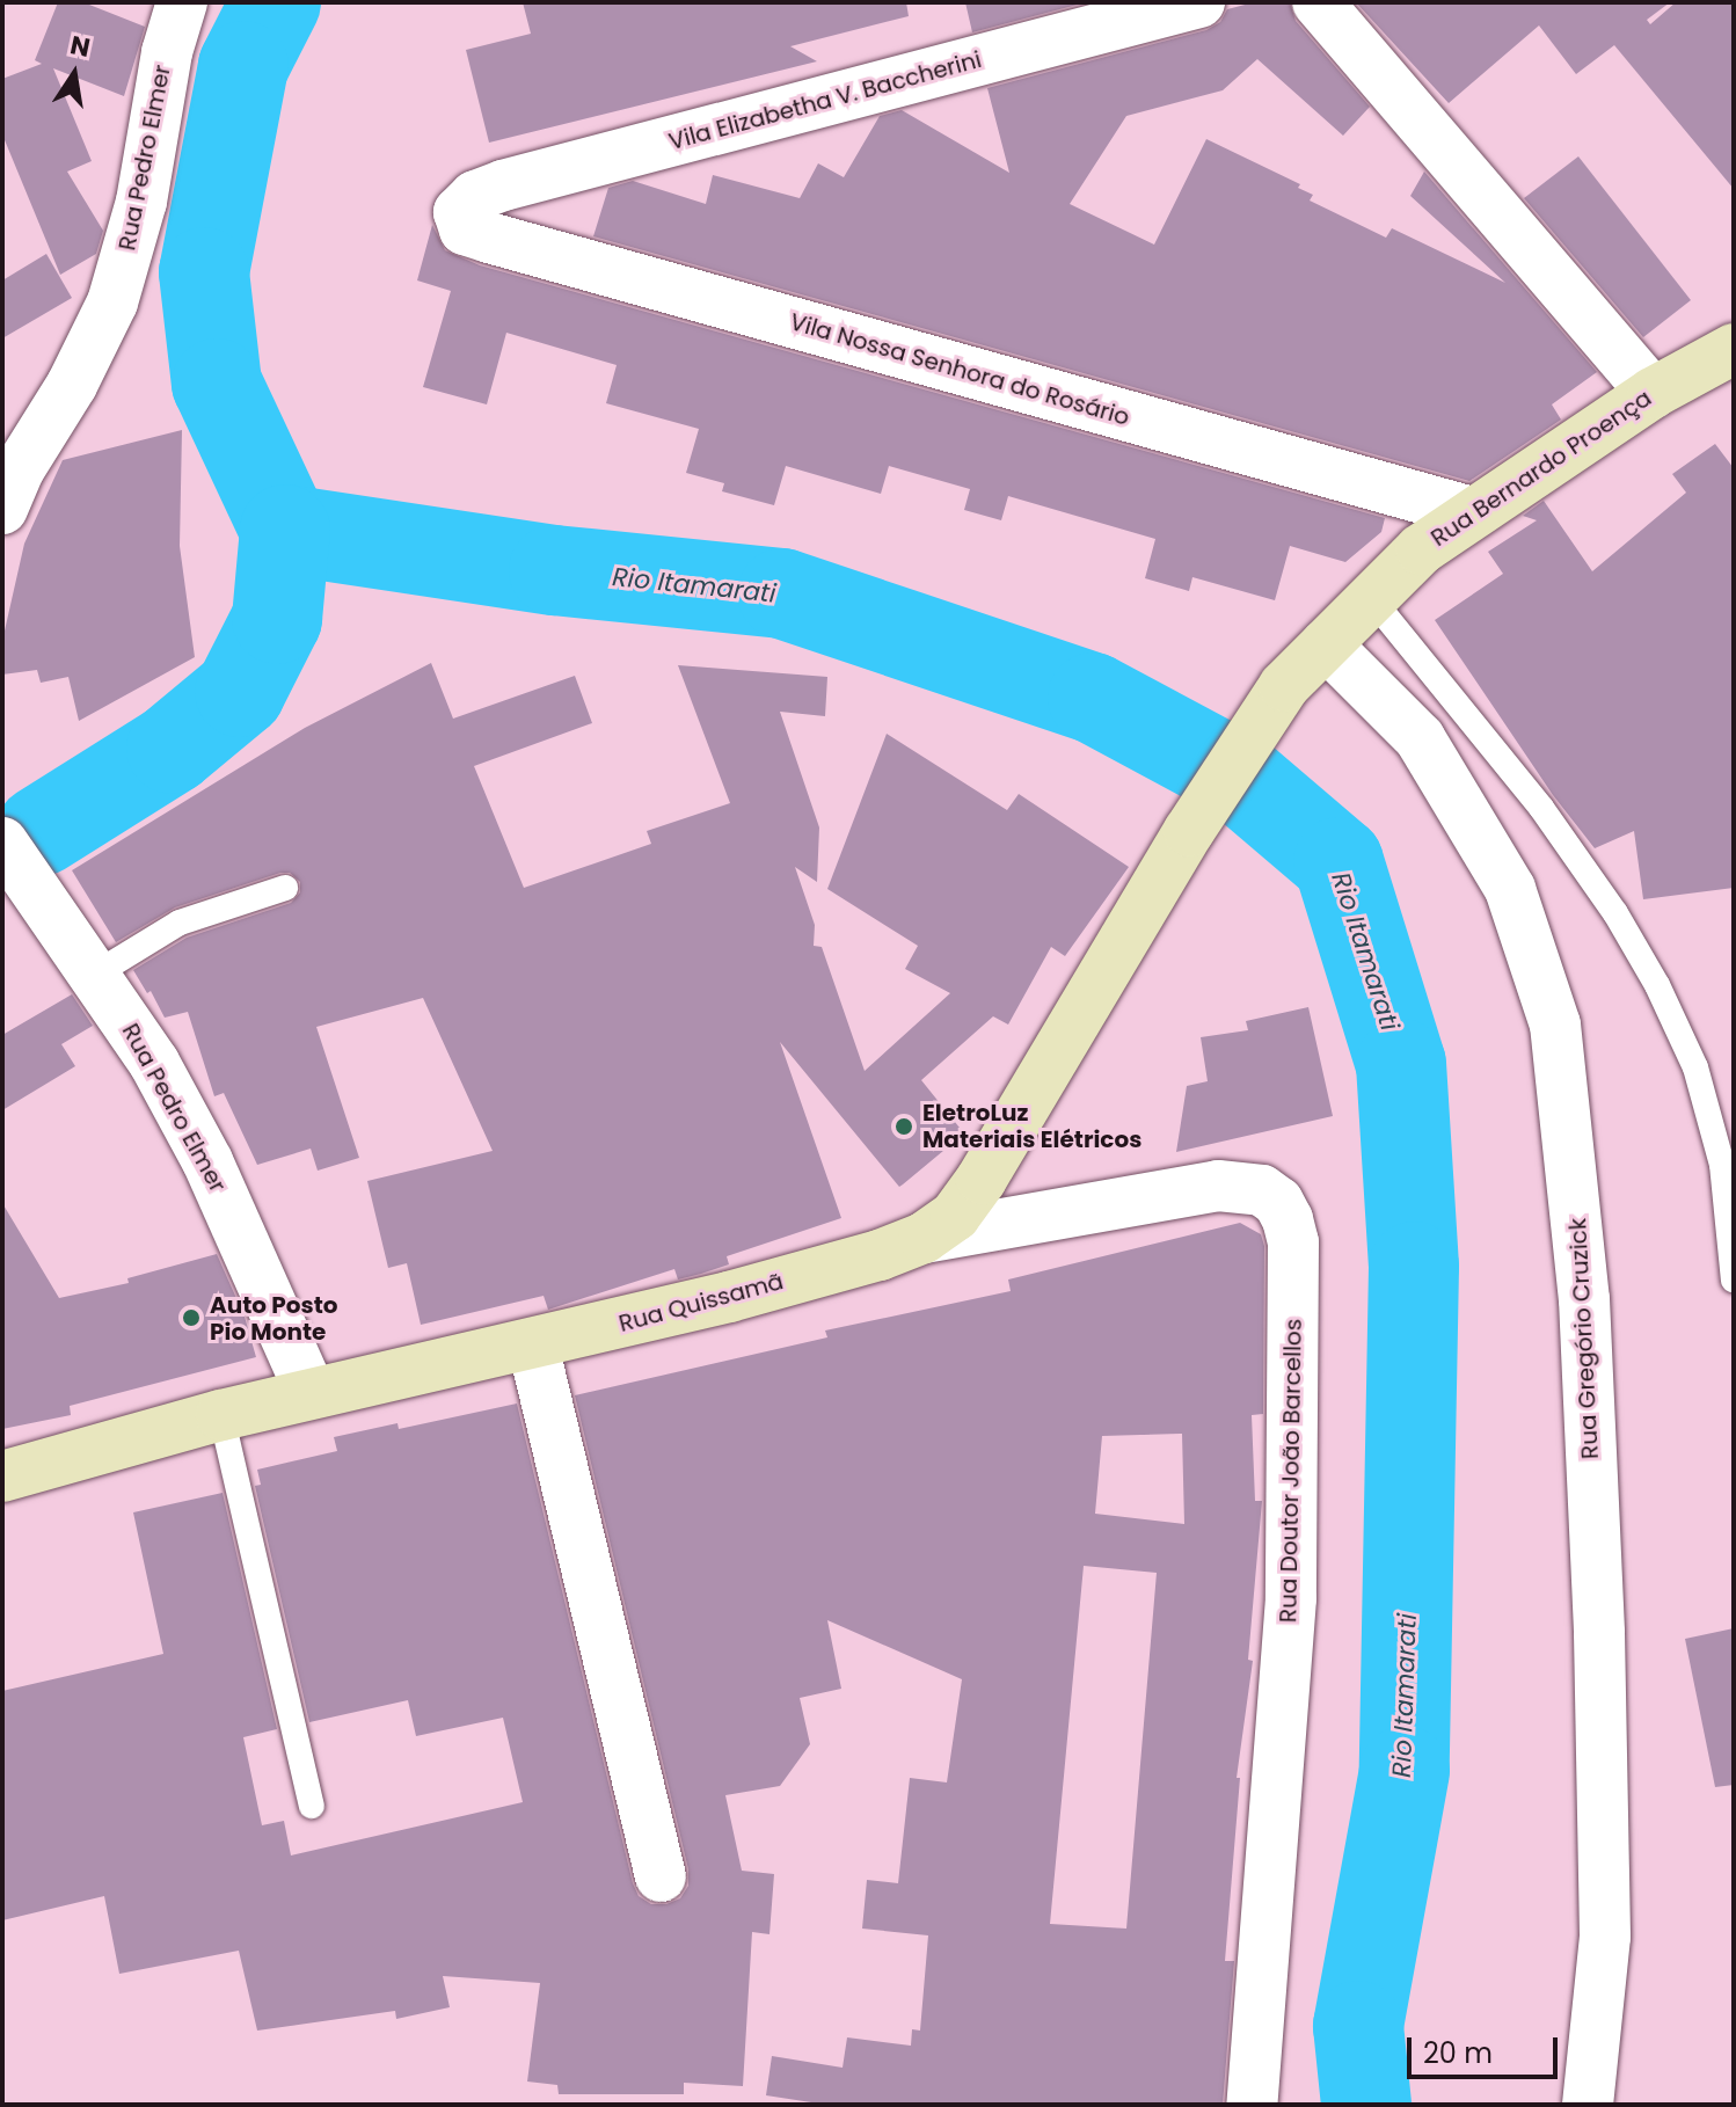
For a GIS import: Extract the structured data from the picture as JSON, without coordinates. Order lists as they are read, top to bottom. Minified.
{"streets":{"street":["Vila Elizabetha V. Baccherini","Rua Pedro Elmer","Vila Nossa Senhora do Rosário","Rua Bernardo Proença","Rua Quissamã","Rua Gregório Cruzick","Rua Doutor João Barcellos"]},"crossings":[["Vila Elizabetha V. Baccherini","Vila Nossa Senhora do Rosário"],["Rua Pedro Elmer","Rua Quissamã"],["Vila Nossa Senhora do Rosário","Rua Bernardo Proença"],["Rua Bernardo Proença","Rua Quissamã"],["Rua Bernardo Proença","Rua Gregório Cruzick"],["Rua Quissamã","Rua Doutor João Barcellos"]],"water":["Rio Itamarati"],"places":["EletroLuz Materiais Elétricos","Auto Posto Pio Monte"],"scale_bar":"20 m","north":"top"}
